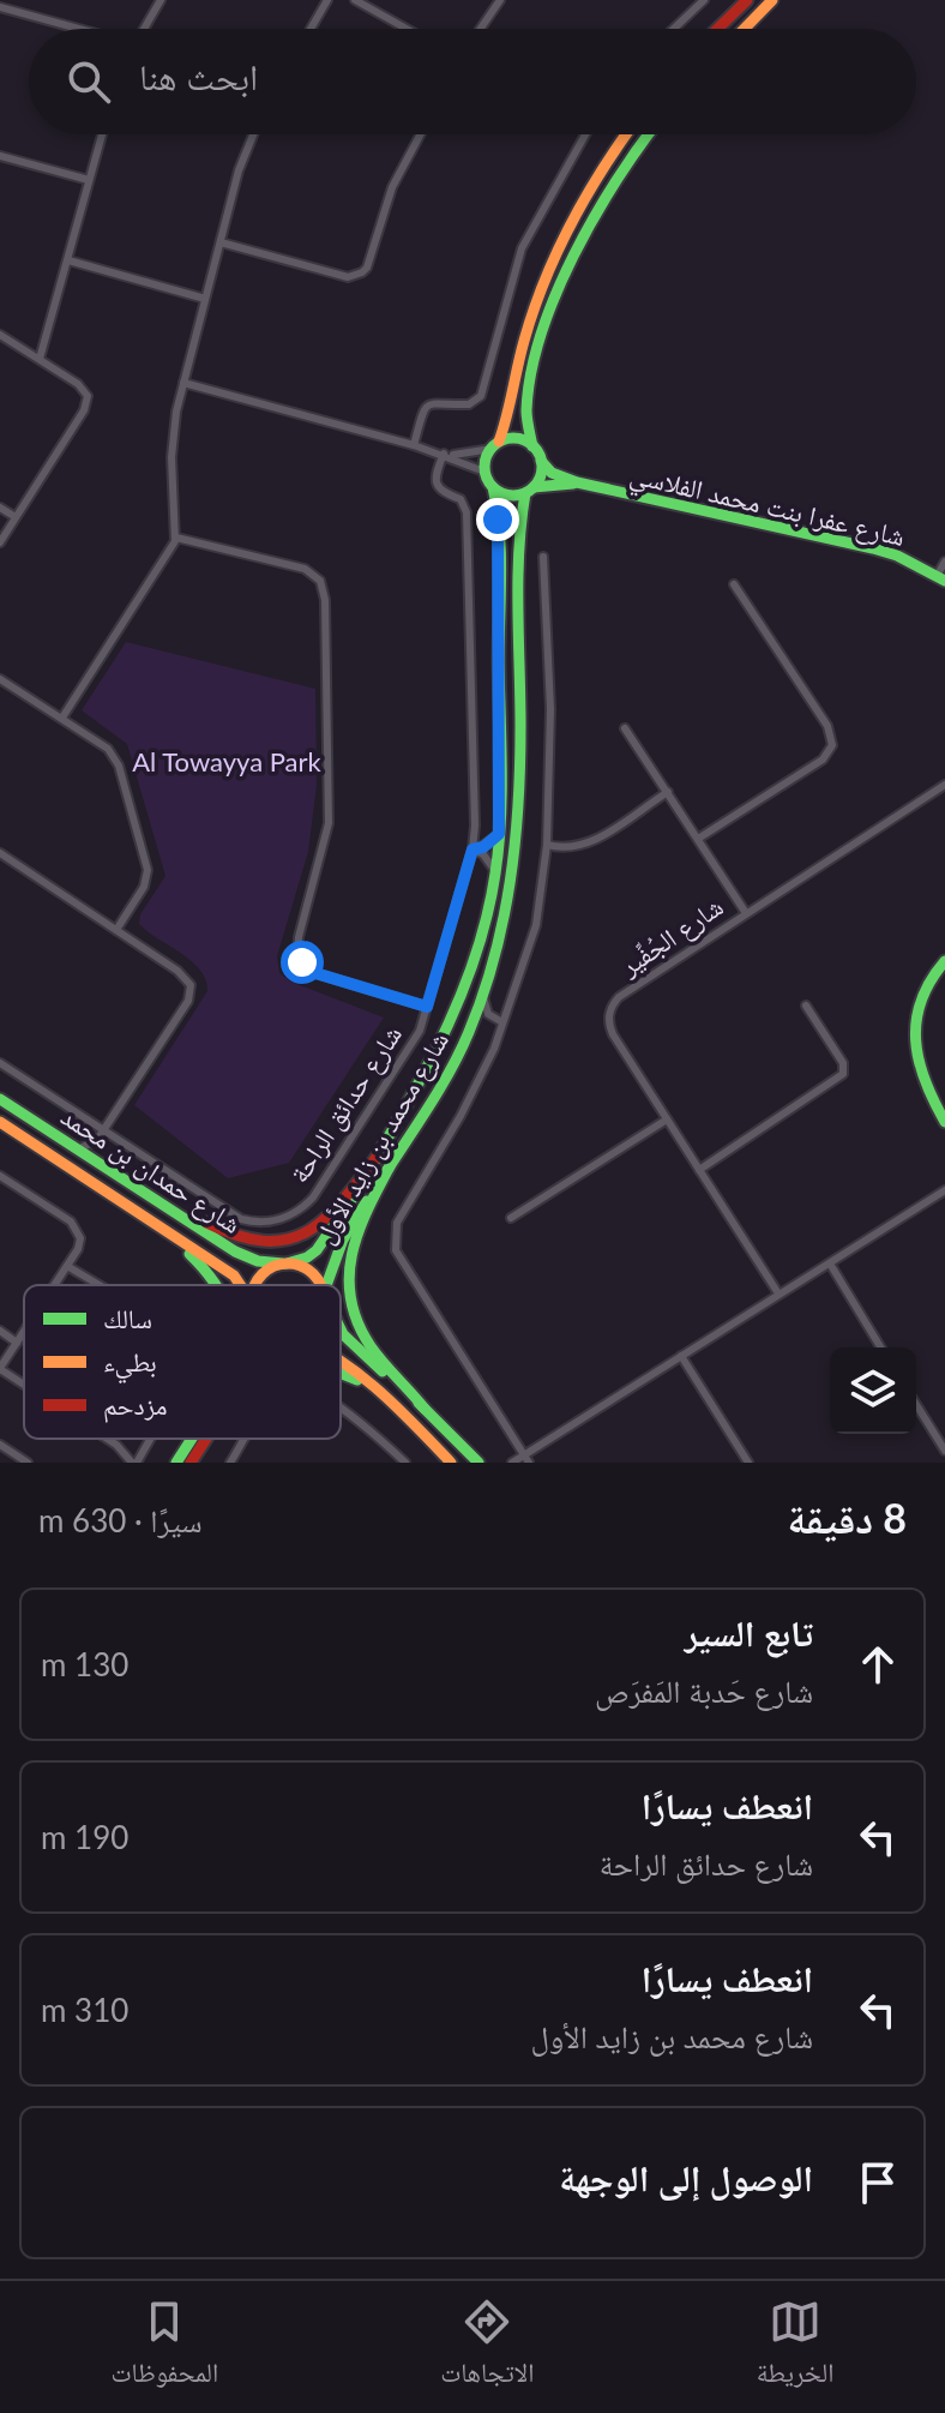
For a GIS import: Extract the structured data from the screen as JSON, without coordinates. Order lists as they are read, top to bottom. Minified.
{"streets":{"main road":["شارع عفرا بنت محمد الفلاسي","شارع محمد بن زايد الأول","شارع حمدان بن محمد"],"street":["شارع الجُفِّير","شارع حدائق الراحة"]},"crossings":[["شارع عفرا بنت محمد الفلاسي","شارع محمد بن زايد الأول"],["شارع محمد بن زايد الأول","شارع حمدان بن محمد"]],"parks":["Al Towayya Park"],"legend":["سالك","بطيء","مزدحم"],"page":{"search":"ابحث هنا","heading":["8 دقيقة","سيرًا · 630 m"],"list":[["تابع السير","شارع حَدبة المَفرَص","130 m"],["انعطف يسارًا","شارع حدائق الراحة","190 m"],["انعطف يسارًا","شارع محمد بن زايد الأول","310 m"],"الوصول إلى الوجهة"],"nav":["الخريطة","الاتجاهات","المحفوظات"]}}
